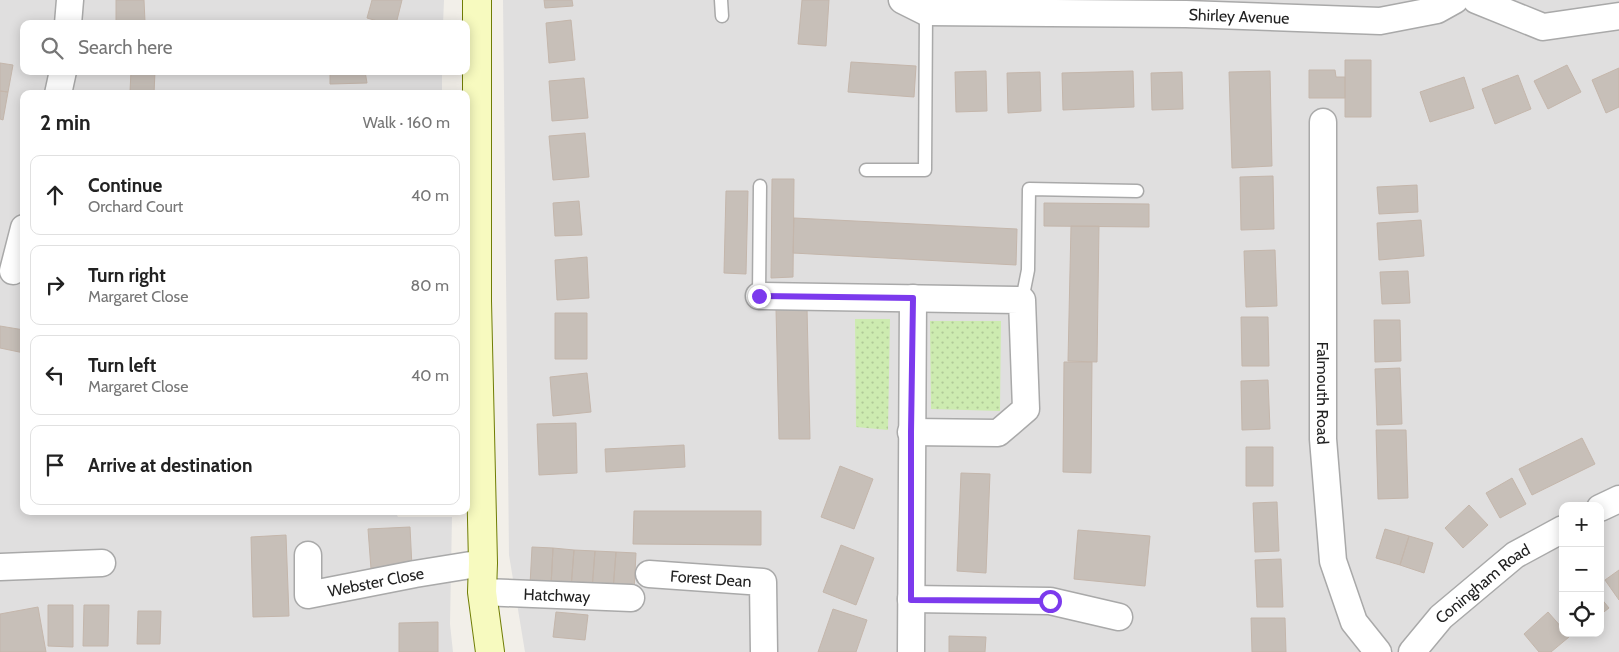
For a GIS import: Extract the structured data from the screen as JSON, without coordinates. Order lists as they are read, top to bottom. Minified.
{"streets":{"street":["Shirley Avenue","Falmouth Road","Forest Dean","Webster Close","Coningham Road","Hatchway"]},"page":{"search":"Search here","heading":["2 min","Walk · 160 m"],"list":[["Continue","Orchard Court","40 m"],["Turn right","Margaret Close","80 m"],["Turn left","Margaret Close","40 m"],"Arrive at destination"],"map_buttons":["+","−"]}}
